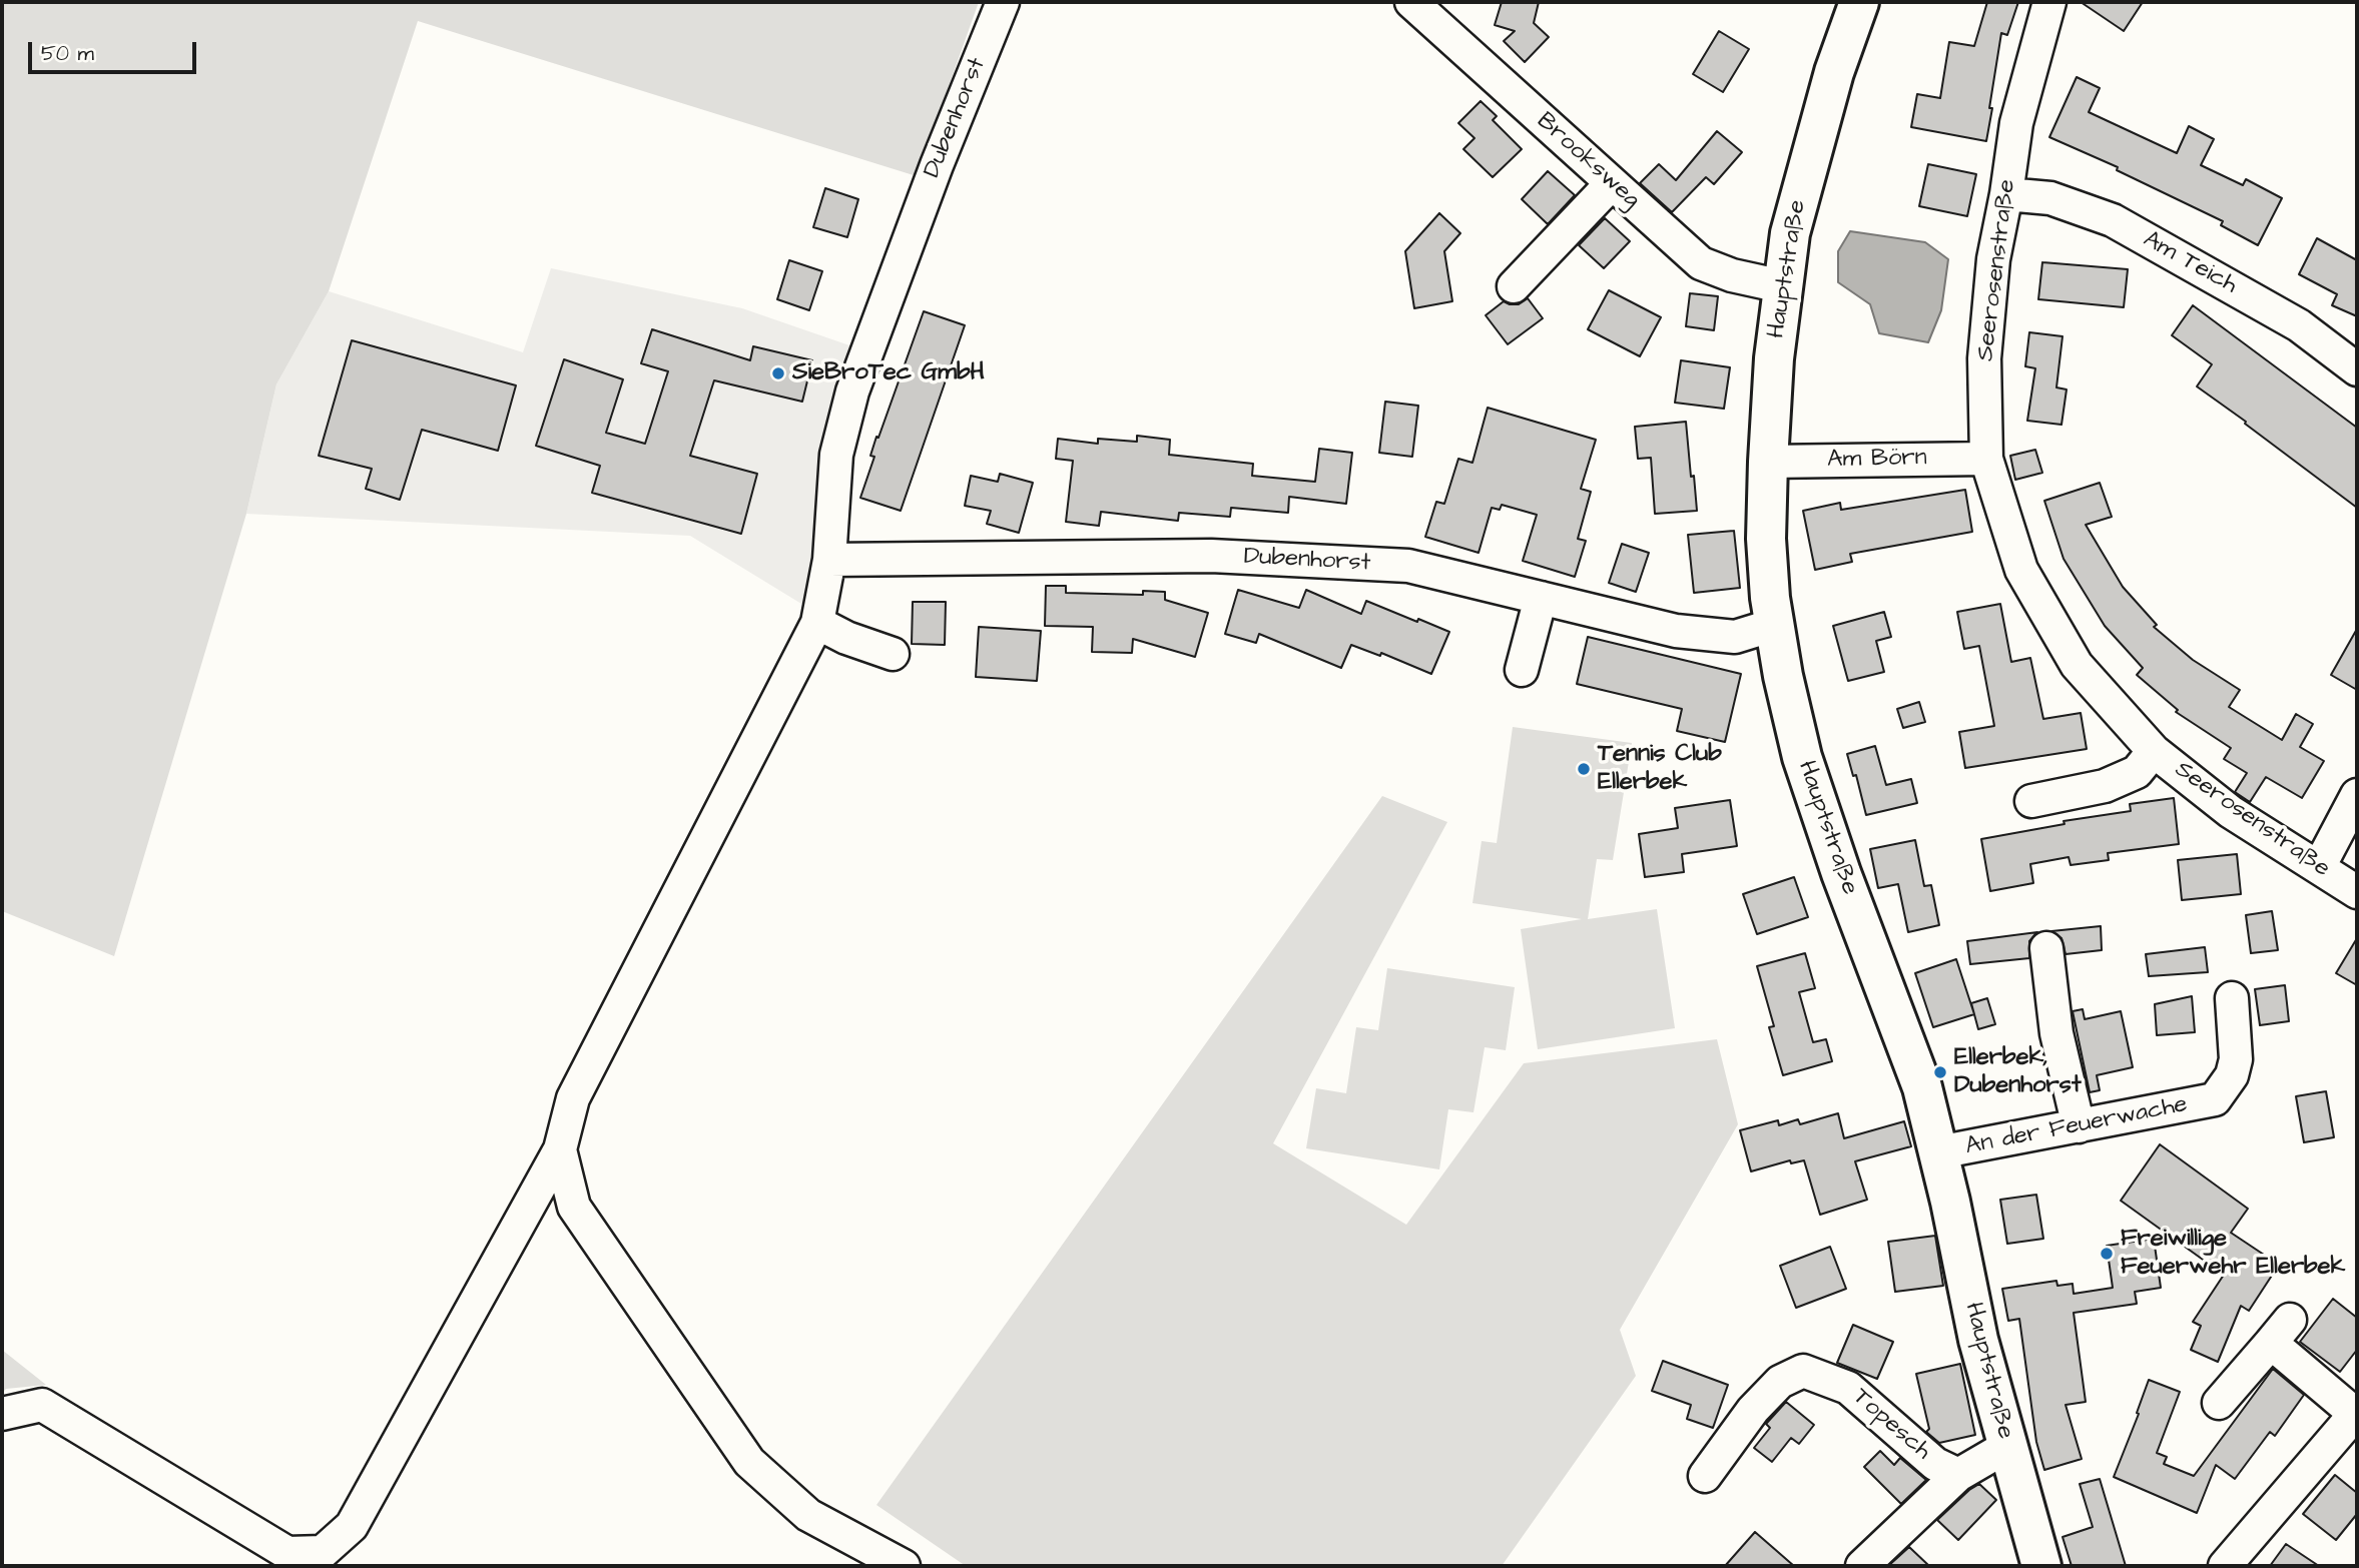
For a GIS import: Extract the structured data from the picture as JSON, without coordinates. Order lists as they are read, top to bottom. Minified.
{"streets":{"main road":["Hauptstraße"],"street":["Dubenhorst","Brooksweg","Am Teich","Seerosenstraße","Am Börn","An der Feuerwache","Topesch"]},"crossings":[["Dubenhorst","Hauptstraße"],["Brooksweg","Hauptstraße"],["Am Teich","Seerosenstraße"],["Hauptstraße","Am Börn"],["Hauptstraße","An der Feuerwache"],["Hauptstraße","Topesch"],["Seerosenstraße","Am Börn"]],"places":["SieBroTec GmbH","Tennis Club Ellerbek","Ellerbek, Dubenhorst","Freiwillige Feuerwehr Ellerbek"],"scale_bar":"50 m"}
